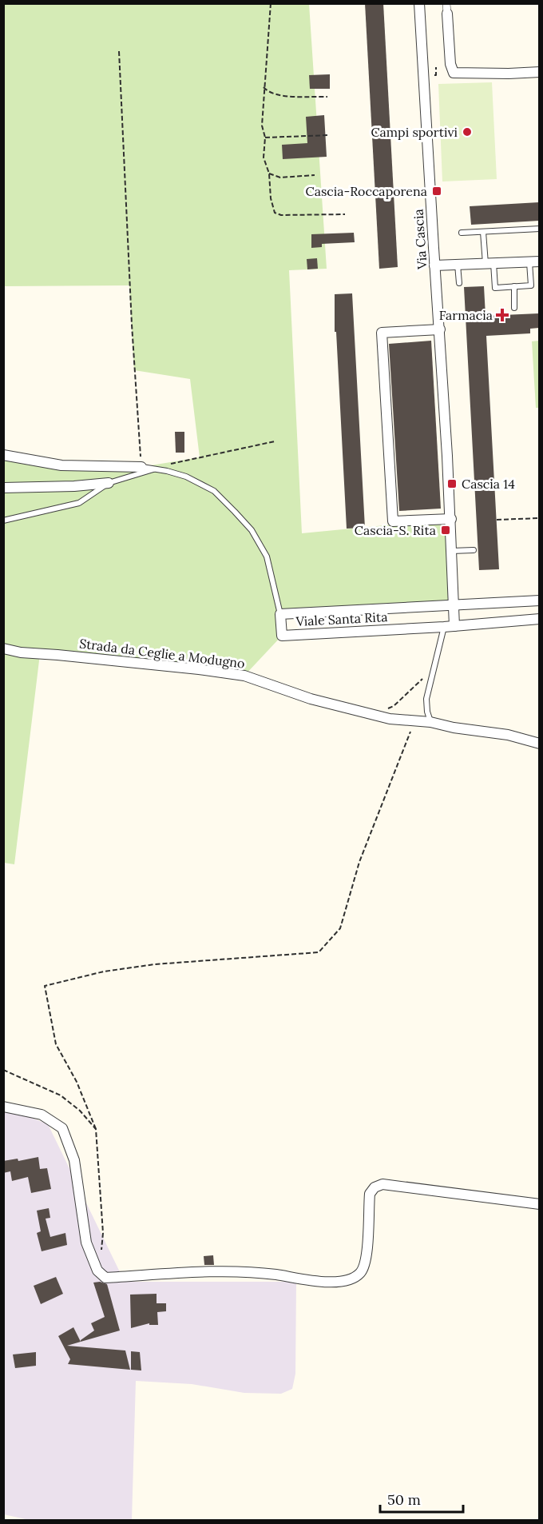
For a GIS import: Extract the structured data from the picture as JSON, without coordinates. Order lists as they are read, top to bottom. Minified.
{"streets":{"street":["Via Cascia","Viale Santa Rita","Strada da Ceglie a Modugno"]},"crossings":[["Via Cascia","Viale Santa Rita"]],"places":{"other":["Campi sportivi"],"transit":["Cascia-Roccaporena","Cascia 14","Cascia-S. Rita"],"health":["Farmacia"]},"scale_bar":"50 m"}
